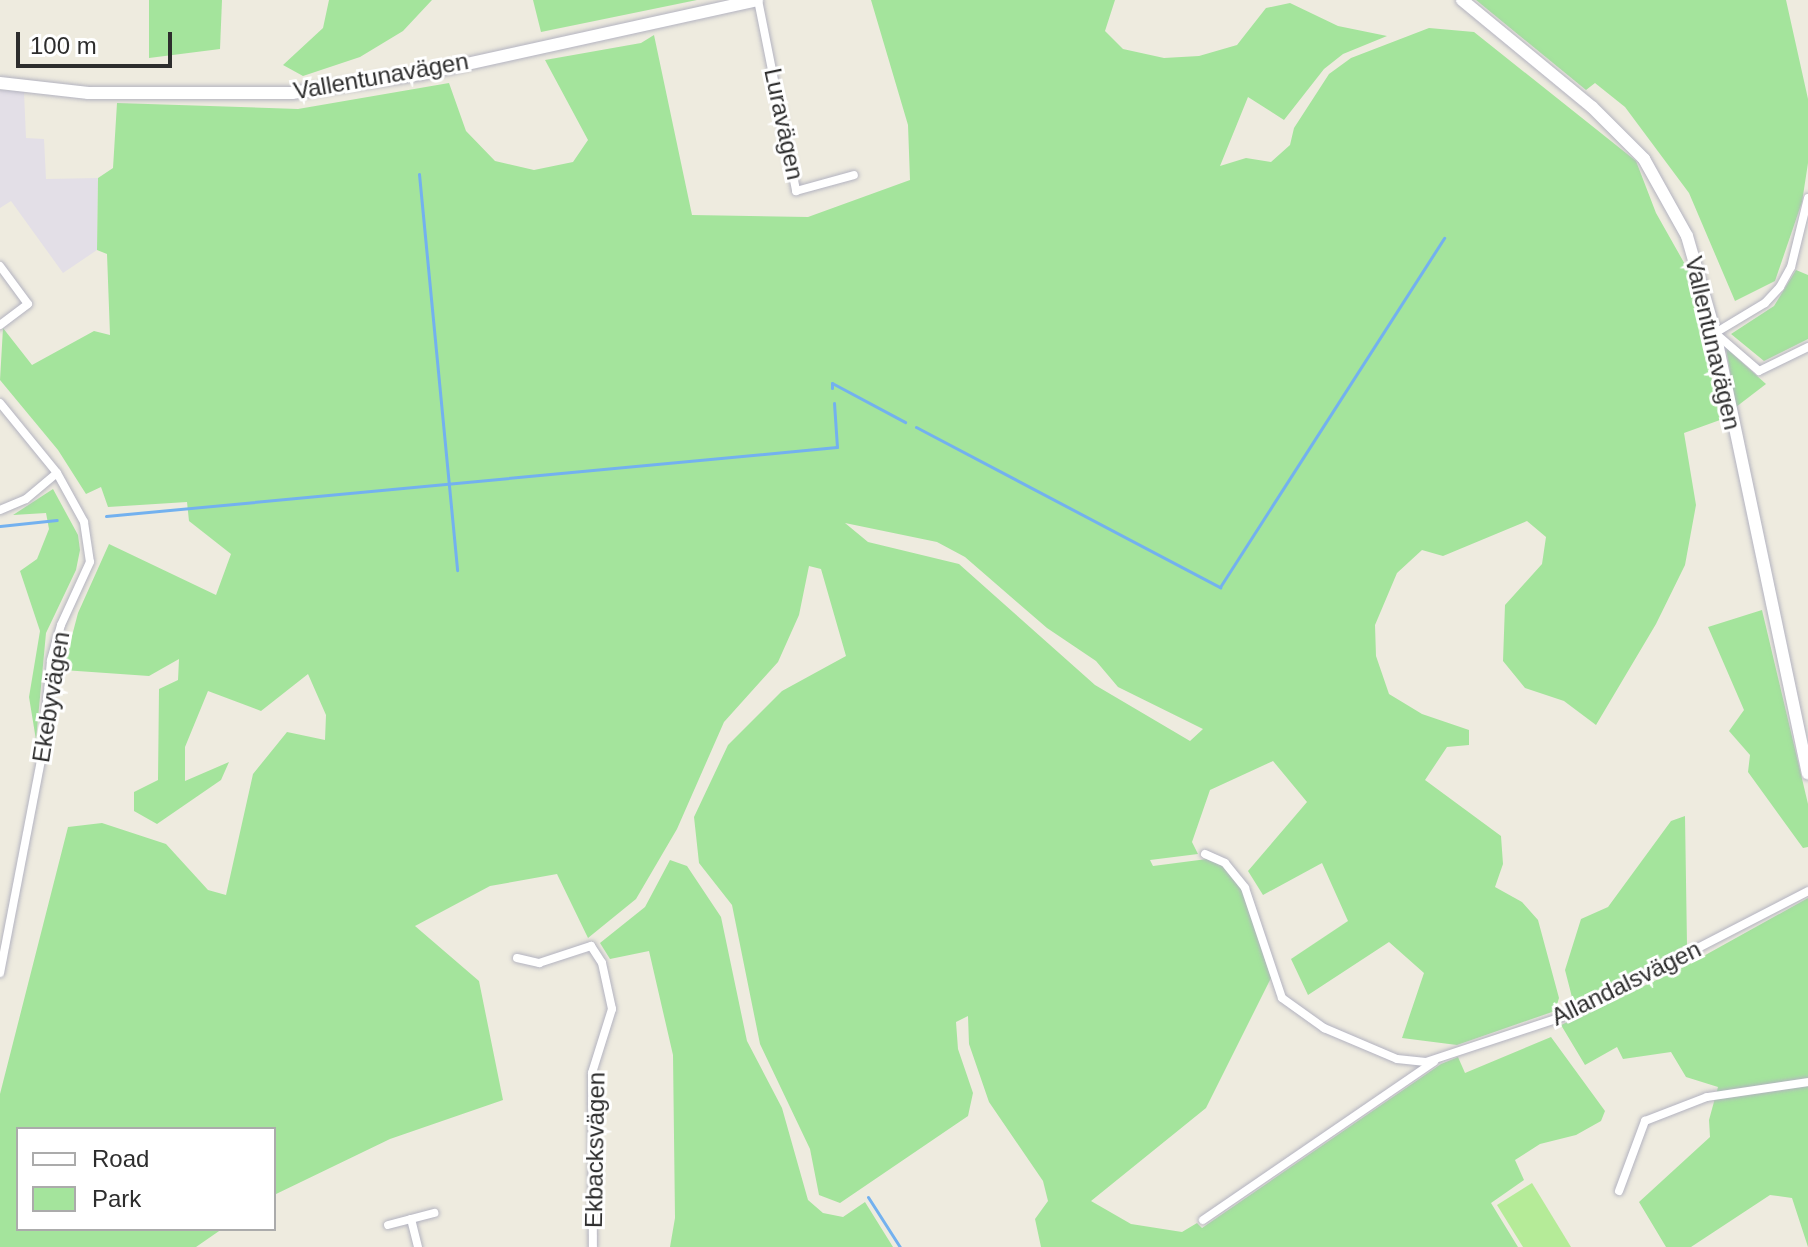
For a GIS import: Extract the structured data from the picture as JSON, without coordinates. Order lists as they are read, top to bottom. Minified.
{"streets":{"main road":["Vallentunavägen"],"street":["Luravägen","Ekebyvägen","Allandalsvägen","Ekbacksvägen"]},"crossings":[["Vallentunavägen","Luravägen"]],"legend":["Road","Park"],"scale_bar":"100 m"}
